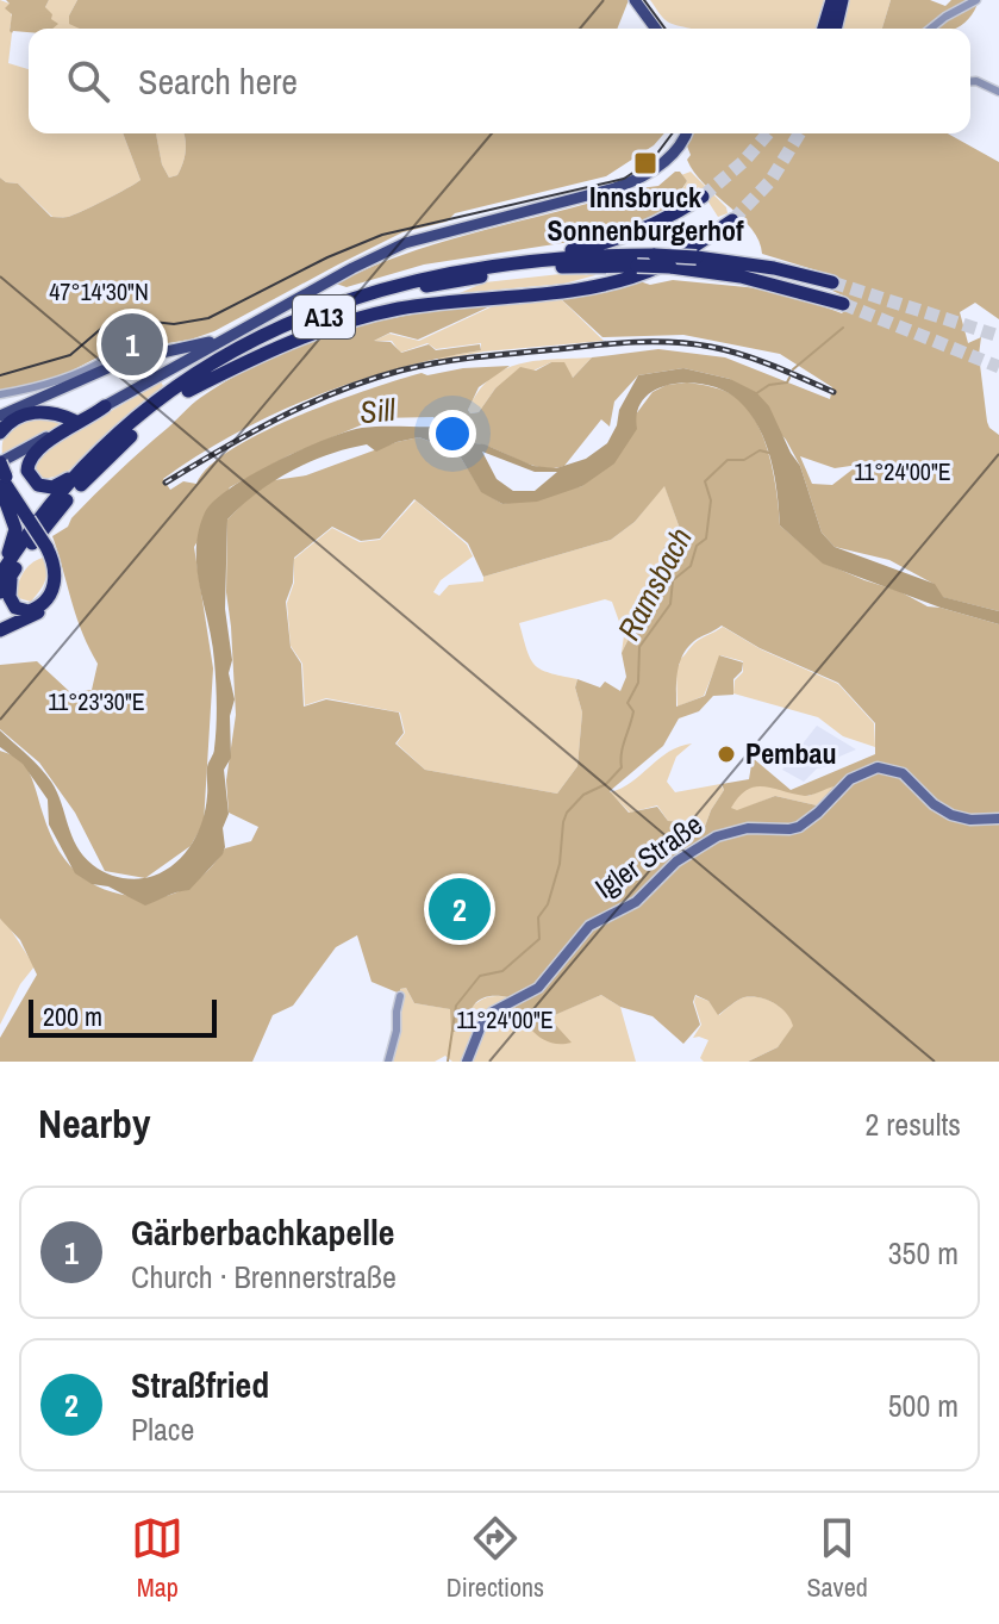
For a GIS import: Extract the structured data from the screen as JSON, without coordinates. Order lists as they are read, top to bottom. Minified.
{"streets":{"highway":["A13"],"main road":["Igler Straße"]},"water":["Sill","Ramsbach"],"places":{"transit":["Innsbruck Sonnenburgerhof"],"other":["Pembau"]},"scale_bar":"200 m","page":{"search":"Search here","pins":["1","2"],"scale":"200 m","heading":["Nearby","2 results"],"list":[{"mark":"1","name":"Gärberbachkapelle","note":"Church · Brennerstraße","value":"350 m"},{"mark":"2","name":"Straßfried","note":"Place","value":"500 m"}],"nav":["Map","Directions","Saved"]},"coordinates":["47°14'30\"N","11°24'00\"E","11°23'30\"E"]}
